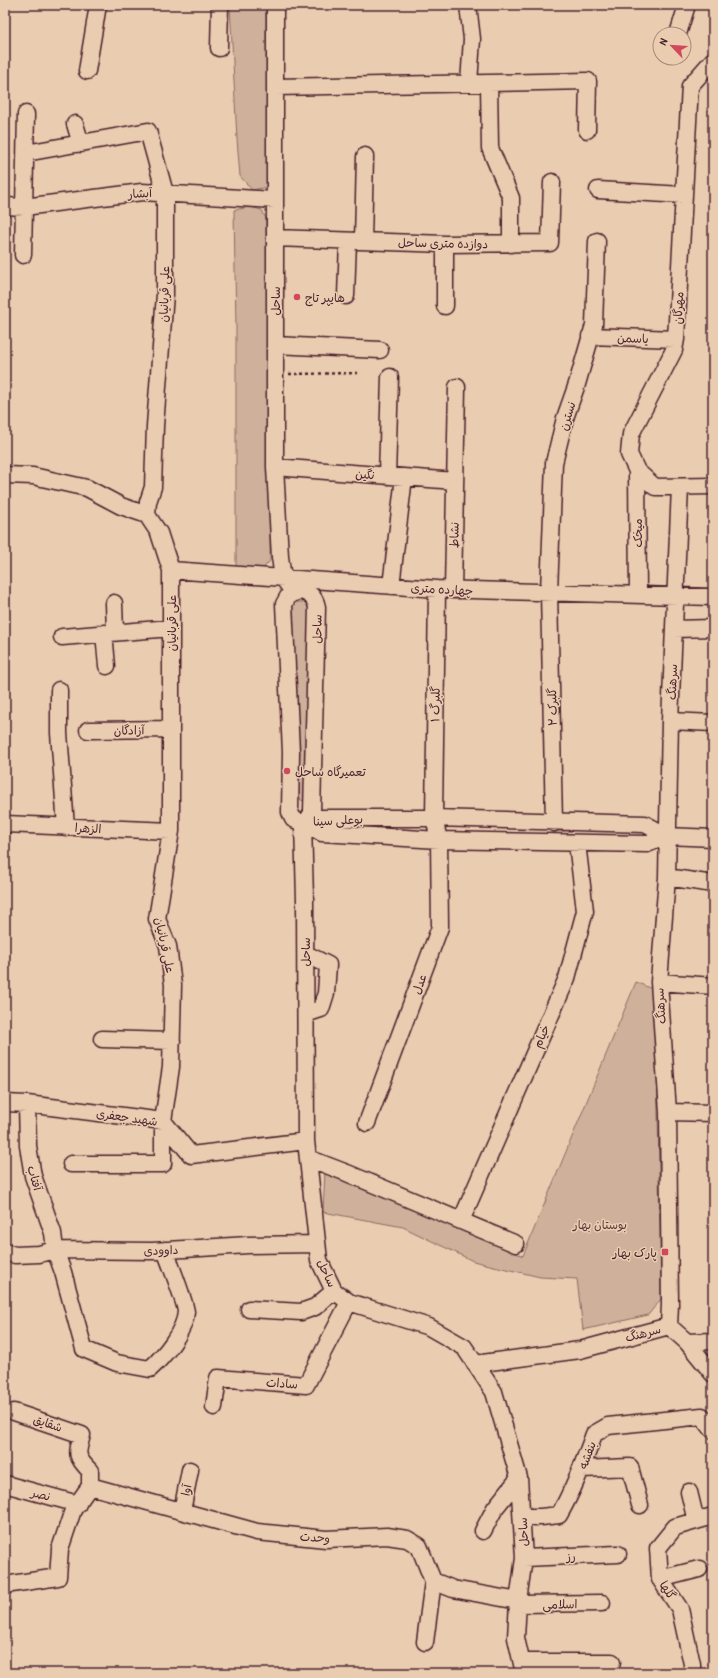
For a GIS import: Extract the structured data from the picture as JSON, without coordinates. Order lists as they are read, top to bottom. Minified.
{"streets":{"street":["آبشار","دوازده متری ساحل","علی قربانیان","ساحل","مهرگان","یاسمن","نسترن","نگین","میخک","نشاط","چهارده متری","سرهنگ","گلبرگ ۱","گلبرک ۲","آزادگان","بوعلی سینا","الزهرا","عدل","خیام","شهید جعفری","آفتاب","داوودی","سادات","شقایق","بنفشه","آوا","نصر","وحدت","رز","گلها","اسلامی"]},"crossings":[["آبشار","علی قربانیان"],["آبشار","ساحل"],["دوازده متری ساحل","ساحل"],["علی قربانیان","چهارده متری"],["علی قربانیان","آزادگان"],["علی قربانیان","الزهرا"],["علی قربانیان","شهید جعفری"],["ساحل","نگین"],["ساحل","چهارده متری"],["ساحل","سرهنگ"],["ساحل","بوعلی سینا"],["ساحل","شهید جعفری"],["ساحل","داوودی"],["ساحل","سادات"],["ساحل","بنفشه"],["ساحل","رز"],["ساحل","اسلامی"],["مهرگان","یاسمن"],["مهرگان","میخک"],["مهرگان","سرهنگ"],["یاسمن","نسترن"],["نسترن","چهارده متری"],["نسترن","گلبرک ۲"],["نگین","نشاط"],["میخک","چهارده متری"],["نشاط","چهارده متری"],["چهارده متری","سرهنگ"],["چهارده متری","گلبرگ ۱"],["چهارده متری","گلبرک ۲"],["سرهنگ","بوعلی سینا"],["گلبرگ ۱","بوعلی سینا"],["گلبرگ ۱","عدل"],["گلبرک ۲","بوعلی سینا"],["بوعلی سینا","عدل"],["بوعلی سینا","خیام"],["شهید جعفری","آفتاب"],["آفتاب","داوودی"],["شقایق","وحدت"],["آوا","وحدت"]],"parks":["بوستان بهار"],"places":{"other":["هایپر تاج","تعمیرگاه ساحل"],"transit":["پارک بهار"]},"north":"top left"}
